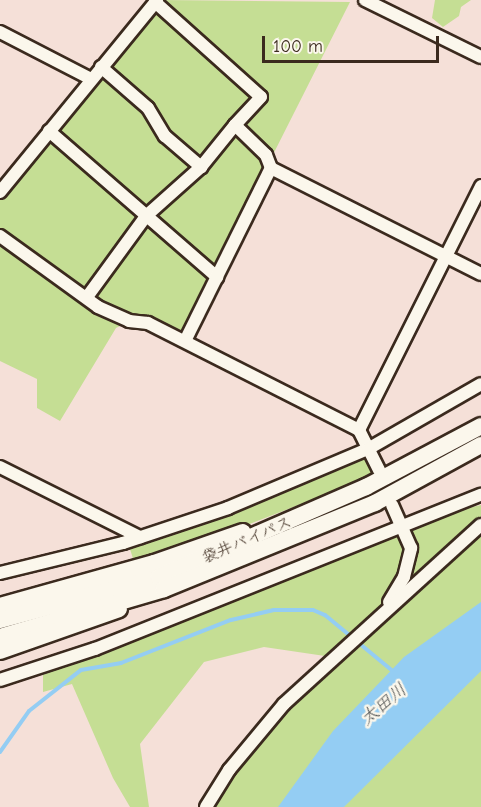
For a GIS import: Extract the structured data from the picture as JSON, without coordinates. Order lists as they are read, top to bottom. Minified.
{"streets":{"highway":["袋井バイパス"]},"water":["太田川"],"scale_bar":"100 m"}
